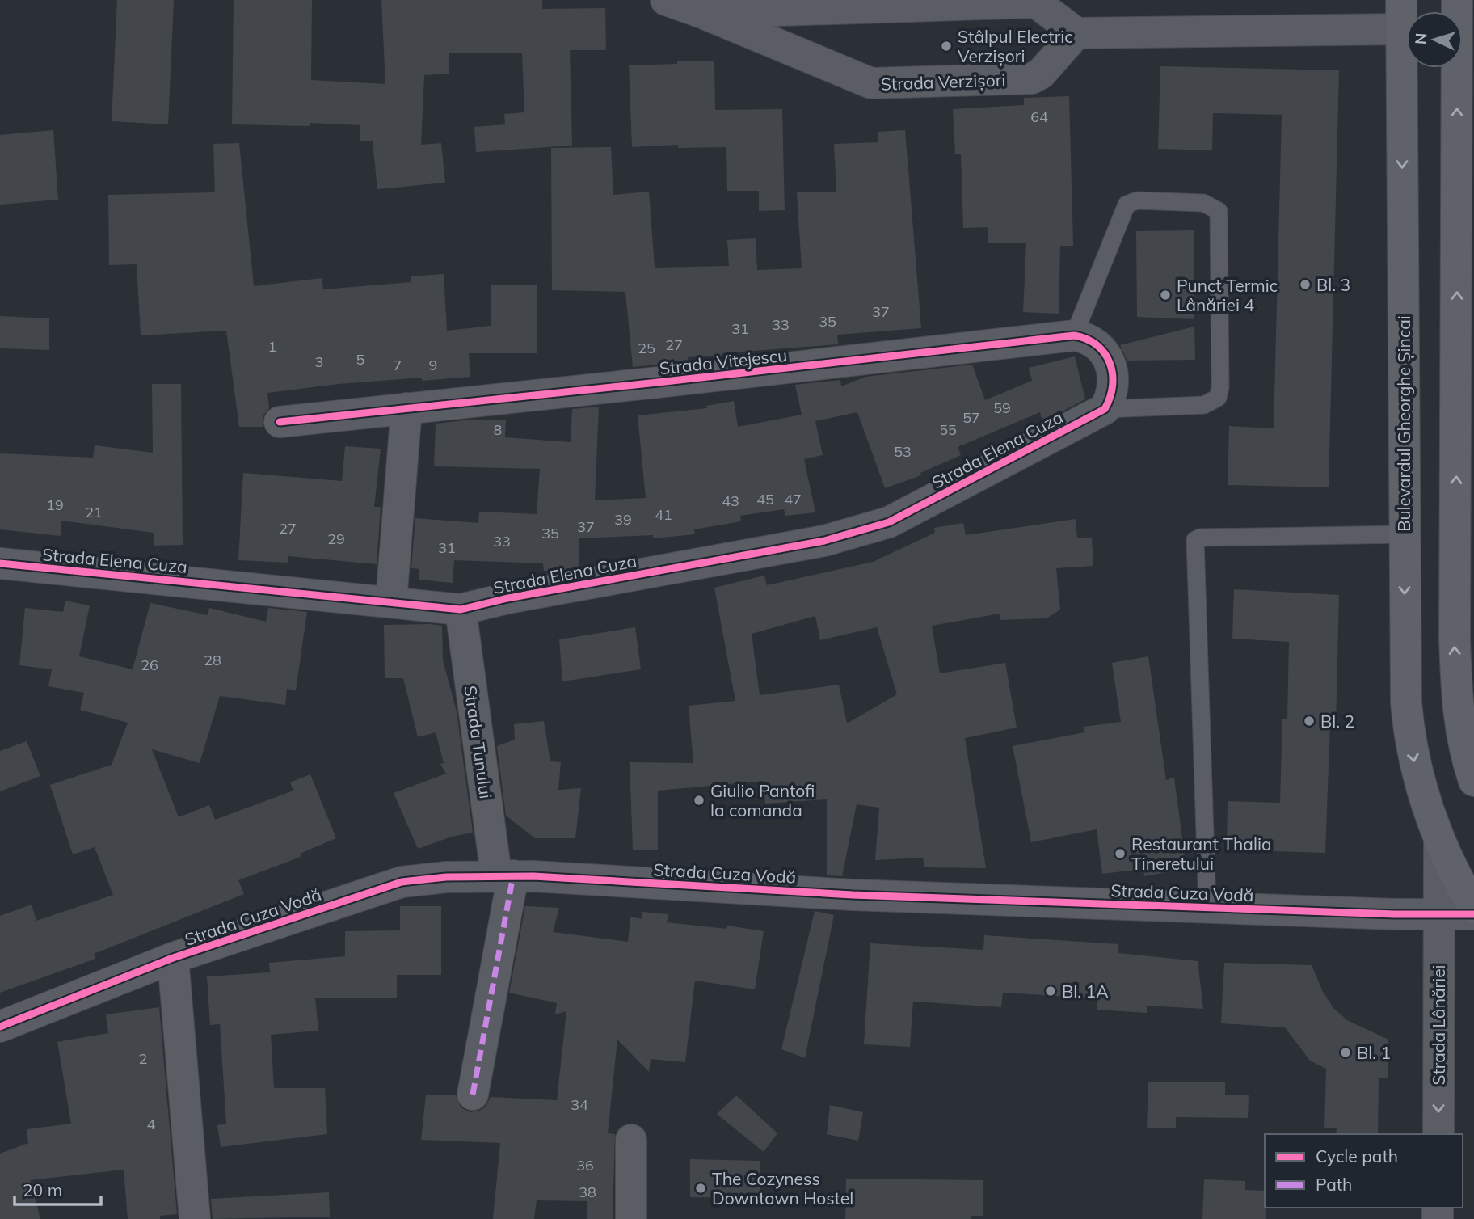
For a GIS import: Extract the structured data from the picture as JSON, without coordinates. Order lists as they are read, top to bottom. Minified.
{"streets":{"main road":["Bulevardul Gheorghe Șincai"],"street":["Strada Verzișori","Strada Vitejescu","Strada Elena Cuza","Strada Tunului","Strada Cuza Vodă","Strada Lânăriei"]},"crossings":[["Strada Vitejescu","Strada Elena Cuza"],["Bulevardul Gheorghe Șincai","Strada Cuza Vodă"],["Bulevardul Gheorghe Șincai","Strada Lânăriei"],["Strada Elena Cuza","Strada Tunului"],["Strada Tunului","Strada Cuza Vodă"],["Strada Cuza Vodă","Strada Lânăriei"]],"one_way":["Strada Lânăriei"],"places":["Stâlpul Electric Verzișori","Bl. 3","Punct Termic Lânăriei 4","Bl. 2","Giulio Pantofi la comanda","Restaurant Thalia Tineretului","Bl. 1A","Bl. 1","The Cozyness Downtown Hostel"],"house_numbers":["64","37","35","33","31","27","1","25","5","3","7","9","59","57","8","55","53","45","47","43","19","21","41","39","37","27","35","29","33","31","28","26","2","34","4","36","38"],"legend":["Cycle path","Path"],"scale_bar":"20 m","north":"left"}
